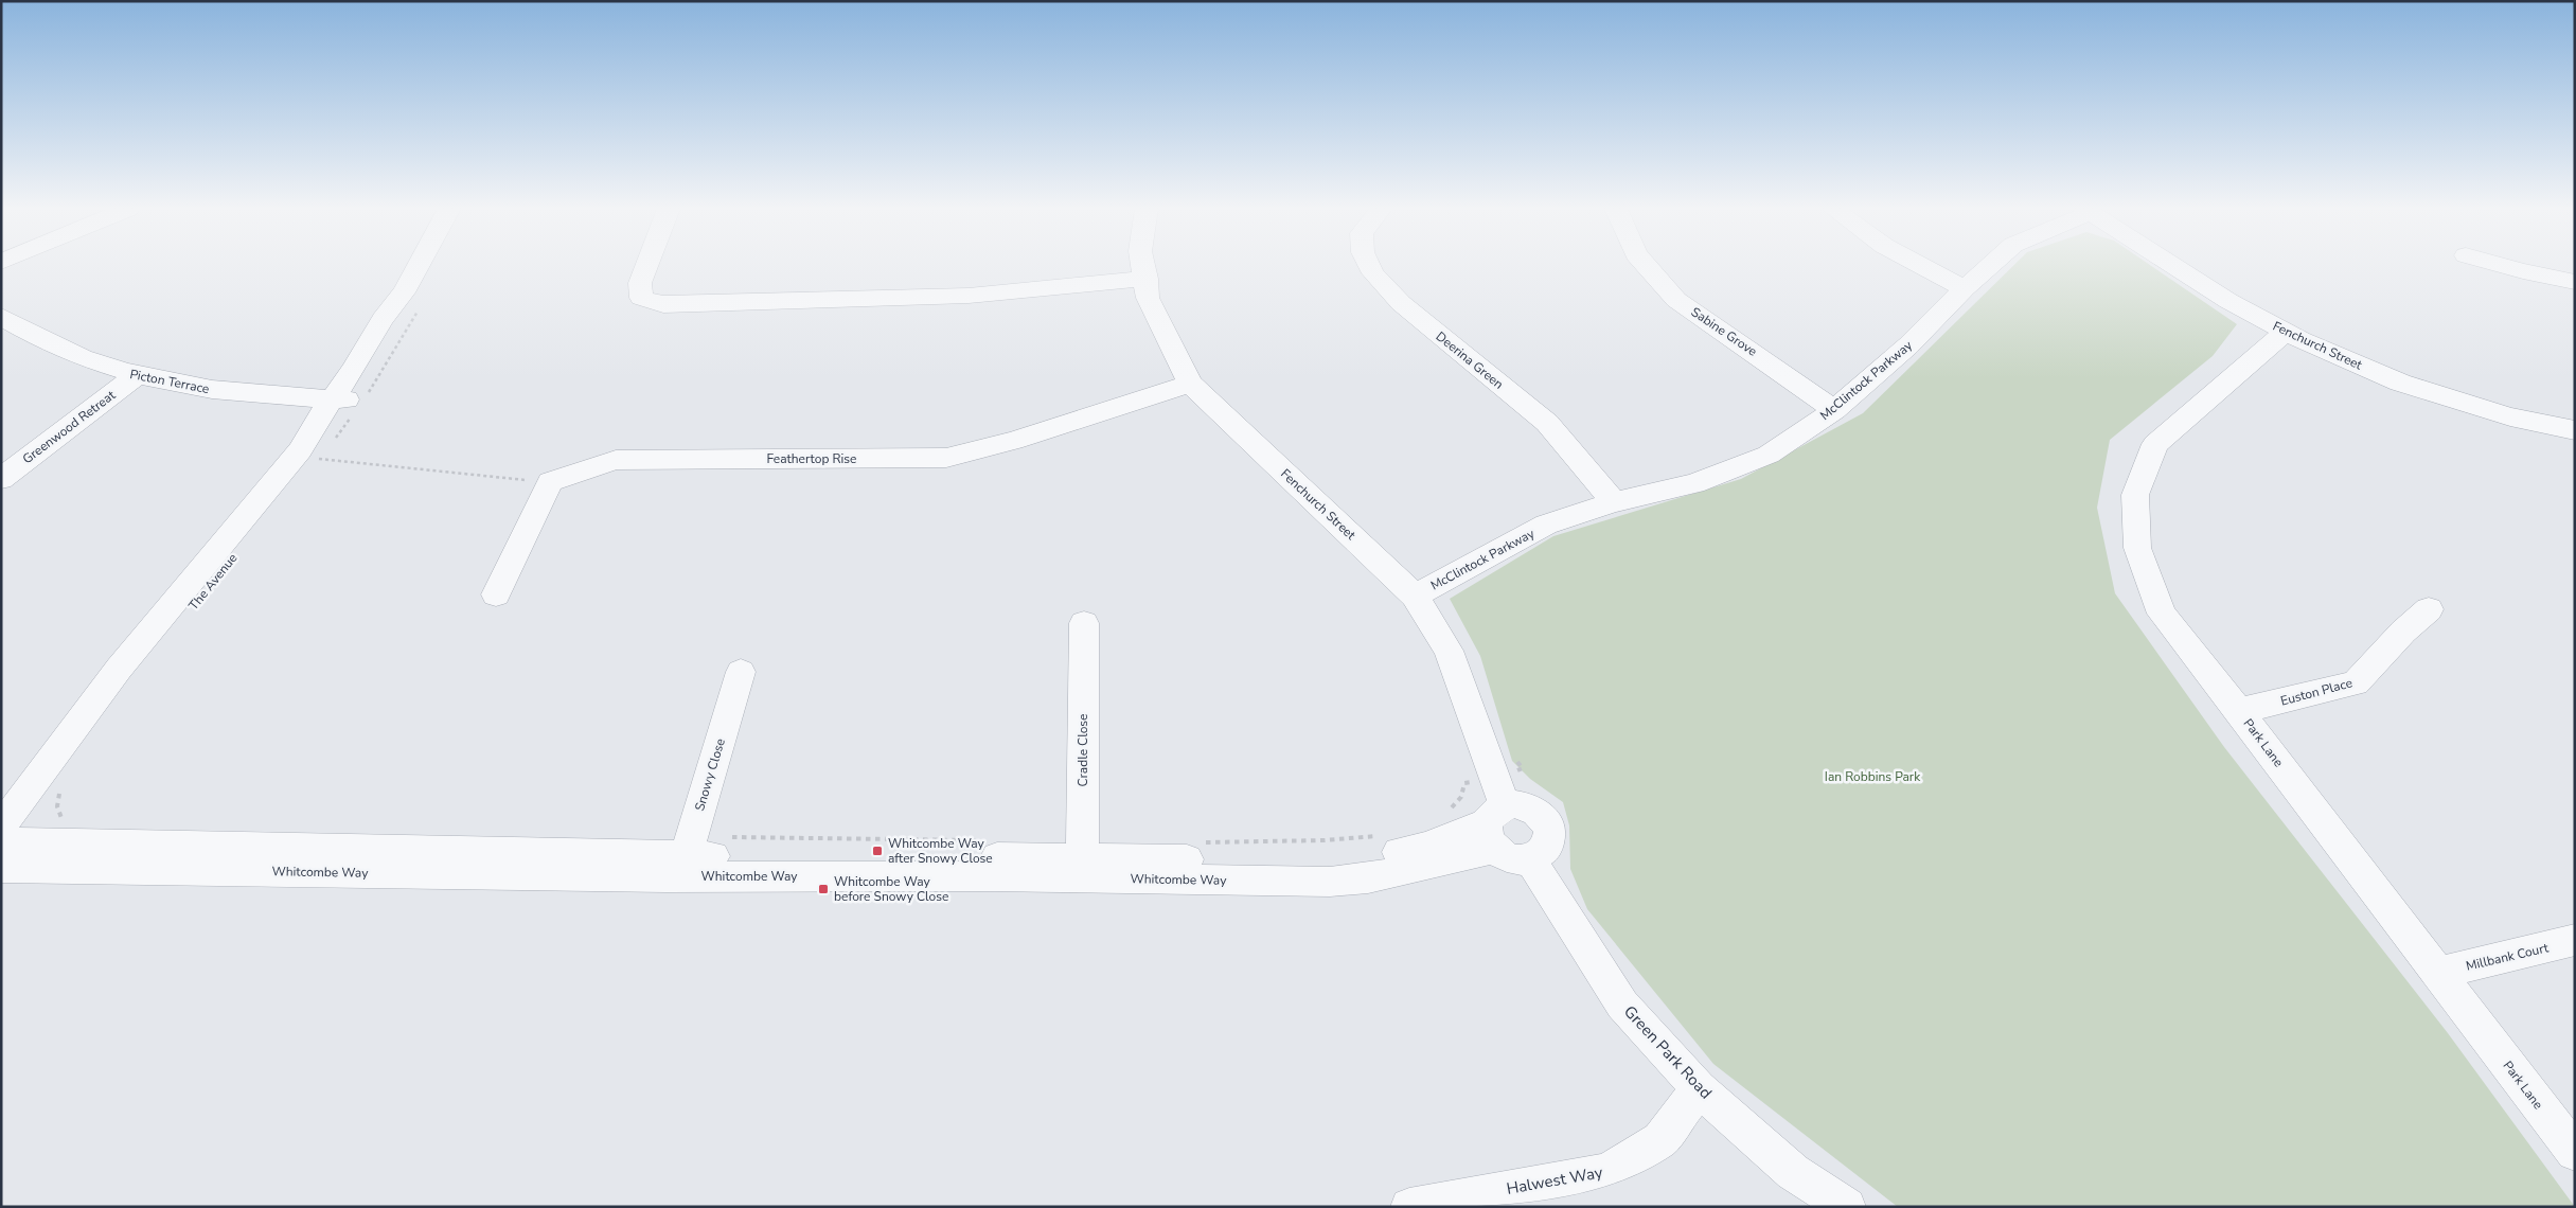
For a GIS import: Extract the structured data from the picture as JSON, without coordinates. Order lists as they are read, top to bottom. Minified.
{"streets":{"street":["Sabine Grove","Fenchurch Street","Deerina Green","McClintock Parkway","Picton Terrace","Greenwood Retreat","Feathertop Rise","The Avenue","Euston Place","Park Lane","Cradle Close","Snowy Close","Whitcombe Way","Millbank Court","Green Park Road","Halwest Way"]},"crossings":[["Sabine Grove","McClintock Parkway"],["Fenchurch Street","McClintock Parkway"],["Fenchurch Street","Feathertop Rise"],["Fenchurch Street","Park Lane"],["Fenchurch Street","Whitcombe Way"],["Fenchurch Street","Green Park Road"],["Deerina Green","McClintock Parkway"],["Picton Terrace","Greenwood Retreat"],["Picton Terrace","The Avenue"],["The Avenue","Whitcombe Way"],["Euston Place","Park Lane"],["Park Lane","Millbank Court"],["Cradle Close","Whitcombe Way"],["Snowy Close","Whitcombe Way"],["Whitcombe Way","Green Park Road"],["Green Park Road","Halwest Way"]],"parks":["Ian Robbins Park"],"places":{"transit":["Whitcombe Way after Snowy Close","Whitcombe Way before Snowy Close"]}}
